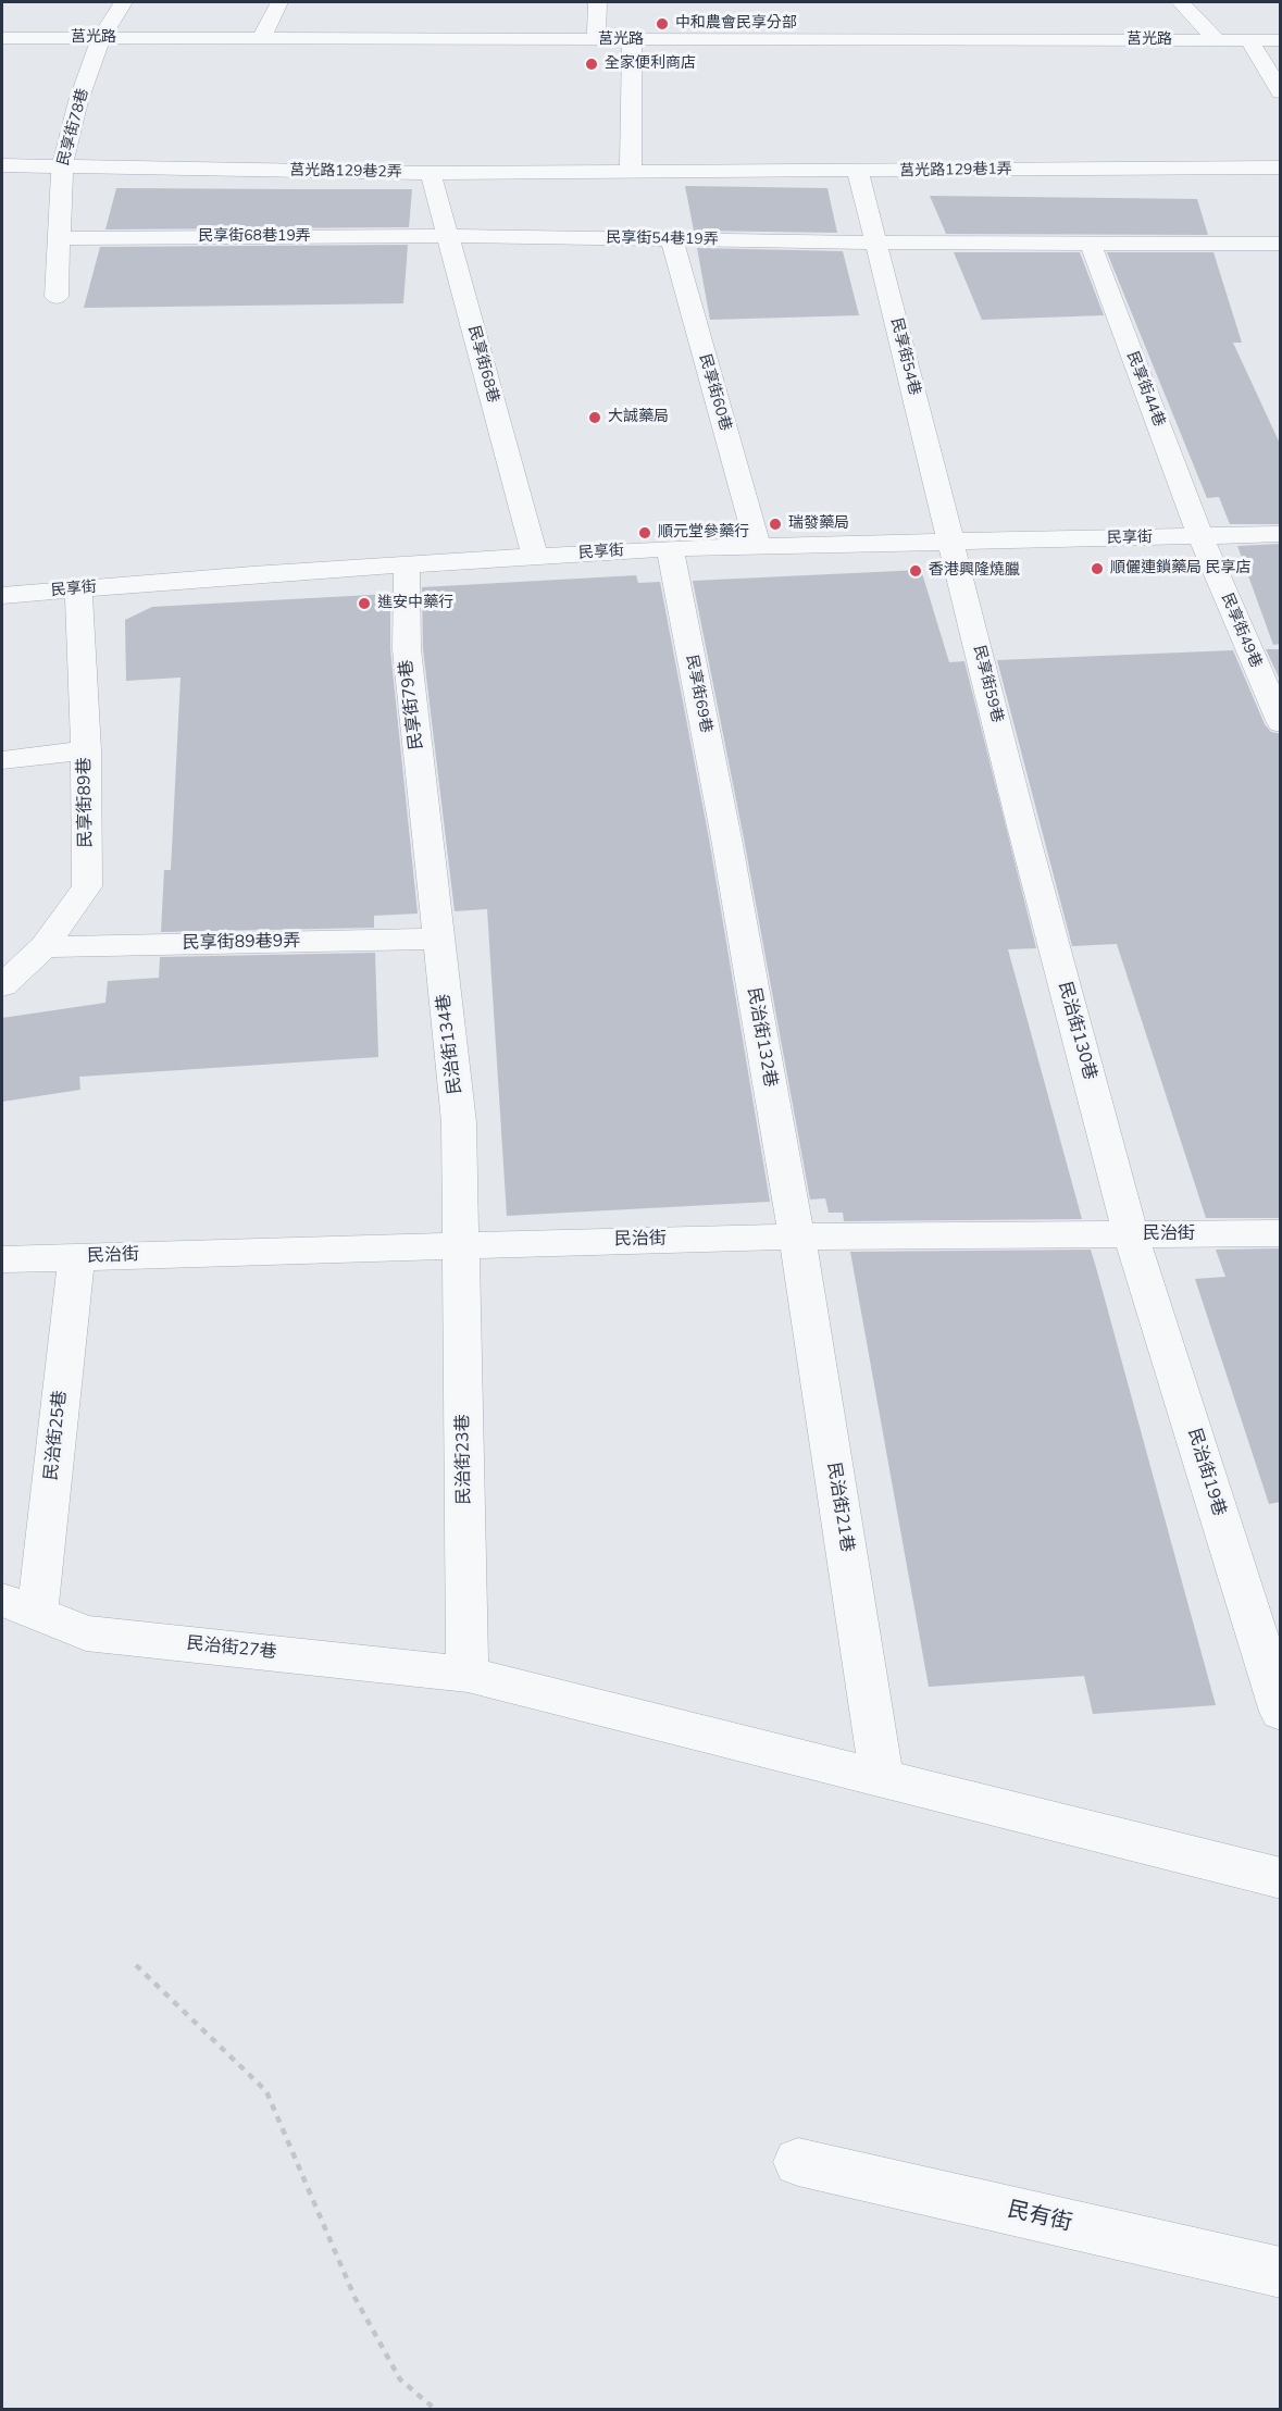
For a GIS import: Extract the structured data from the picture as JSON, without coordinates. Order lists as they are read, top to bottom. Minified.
{"streets":{"street":["莒光路","民享街78巷","莒光路129巷1弄","莒光路129巷2弄","民享街68巷19弄","民享街54巷19弄","民享街54巷","民享街68巷","民享街44巷","民享街60巷","民享街","民享街49巷","民享街59巷","民享街69巷","民享街79巷","民享街89巷","民享街89巷9弄","民治街130巷","民治街132巷","民治街134巷","民治街","民治街25巷","民治街23巷","民治街19巷","民治街21巷","民治街27巷","民有街"]},"crossings":[["莒光路","民享街78巷"],["民享街78巷","莒光路129巷2弄"],["民享街78巷","民享街68巷19弄"],["莒光路129巷1弄","莒光路129巷2弄"],["莒光路129巷1弄","民享街54巷"],["莒光路129巷2弄","民享街68巷"],["民享街68巷19弄","民享街54巷19弄"],["民享街68巷19弄","民享街68巷"],["民享街54巷19弄","民享街54巷"],["民享街54巷19弄","民享街68巷"],["民享街54巷19弄","民享街44巷"],["民享街54巷19弄","民享街60巷"],["民享街54巷","民享街"],["民享街54巷","民享街59巷"],["民享街68巷","民享街"],["民享街44巷","民享街"],["民享街44巷","民享街49巷"],["民享街60巷","民享街"],["民享街","民享街49巷"],["民享街","民享街59巷"],["民享街","民享街69巷"],["民享街","民享街79巷"],["民享街","民享街89巷"],["民享街59巷","民治街130巷"],["民享街69巷","民治街132巷"],["民享街79巷","民治街134巷"],["民享街89巷","民享街89巷9弄"],["民享街89巷9弄","民治街134巷"],["民治街130巷","民治街"],["民治街130巷","民治街19巷"],["民治街132巷","民治街"],["民治街132巷","民治街21巷"],["民治街134巷","民治街"],["民治街134巷","民治街23巷"],["民治街","民治街25巷"],["民治街","民治街23巷"],["民治街","民治街19巷"],["民治街","民治街21巷"],["民治街25巷","民治街27巷"],["民治街23巷","民治街27巷"],["民治街21巷","民治街27巷"]],"places":["中和農會民享分部","全家便利商店","大誠藥局","瑞發藥局","順元堂參藥行","順儷連鎖藥局 民享店","香港興隆燒臘","進安中藥行"]}
